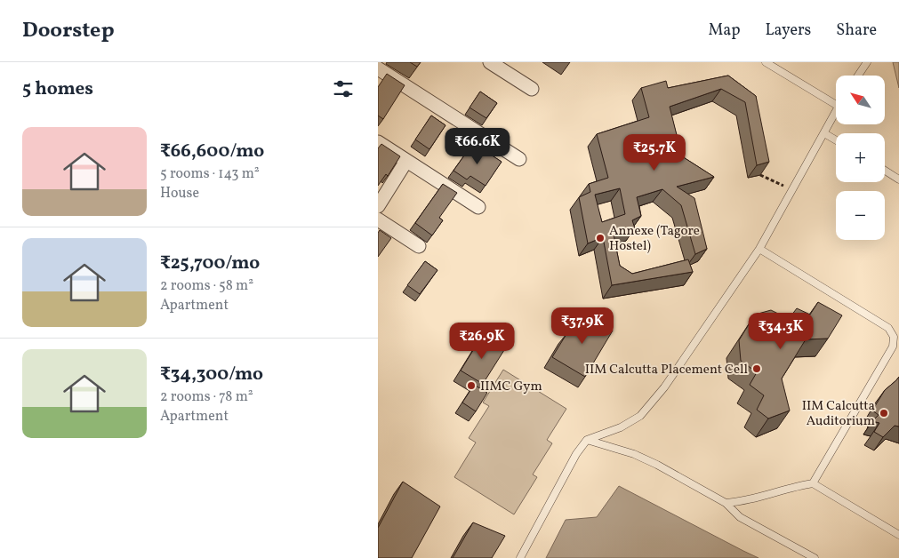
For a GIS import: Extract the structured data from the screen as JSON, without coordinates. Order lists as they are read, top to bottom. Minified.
{"places":["Annexe (Tagore Hostel)","IIM Calcutta Placement Cell","IIMC Gym","IIM Calcutta Auditorium"],"north":"top left","page":{"header":"Doorstep","nav":["Map","Layers","Share"],"heading":"5 homes","map_buttons":["+","−"],"list":[{"name":"₹66,600/mo","note":"5 rooms · 143 m² · House"},{"name":"₹25,700/mo","note":"2 rooms · 58 m² · Apartment"},{"name":"₹34,300/mo","note":"2 rooms · 78 m² · Apartment"}],"price":["₹66.6K","₹25.7K","₹37.9K","₹34.3K","₹26.9K"]}}
